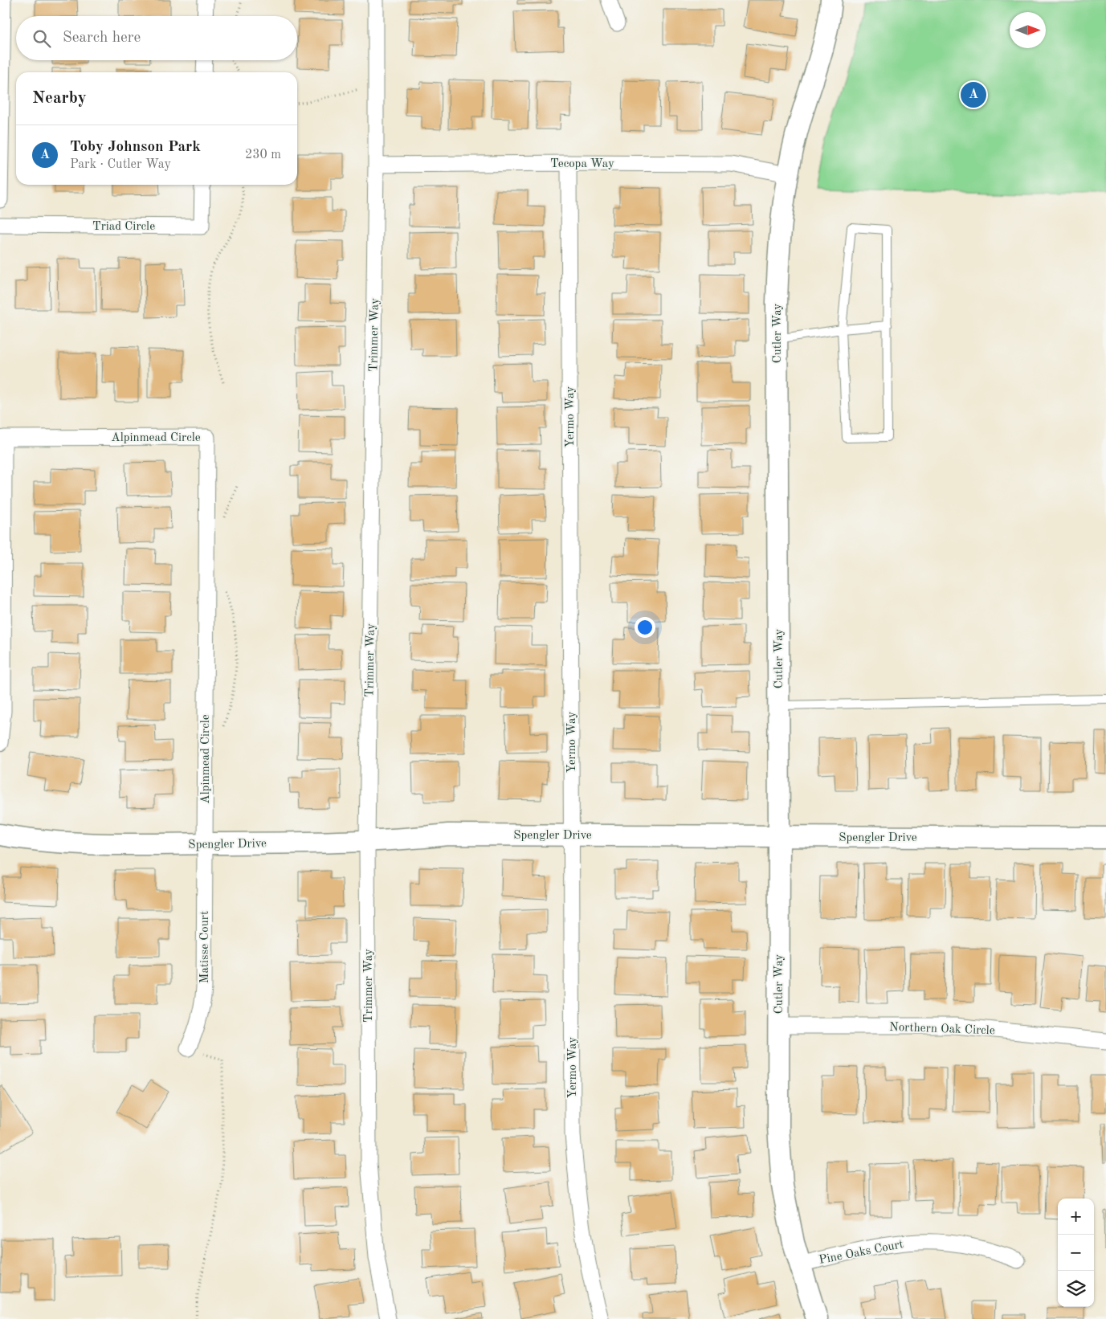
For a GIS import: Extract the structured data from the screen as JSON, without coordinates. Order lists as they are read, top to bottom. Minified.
{"streets":{"street":["Tecopa Way","Triad Circle","Cutler Way","Trimmer Way","Yermo Way","Alpinmead Circle","Spengler Drive","Matisse Court","Northern Oak Circle","Pine Oaks Court"]},"crossings":[["Tecopa Way","Cutler Way"],["Tecopa Way","Trimmer Way"],["Tecopa Way","Yermo Way"],["Cutler Way","Spengler Drive"],["Cutler Way","Northern Oak Circle"],["Cutler Way","Pine Oaks Court"],["Trimmer Way","Spengler Drive"],["Yermo Way","Spengler Drive"],["Alpinmead Circle","Spengler Drive"],["Alpinmead Circle","Matisse Court"],["Spengler Drive","Matisse Court"]],"north":"right","page":{"search":"Search here","heading":"Nearby","pins":"A","list":[{"mark":"A","name":"Toby Johnson Park","note":"Park · Cutler Way","value":"230 m"}],"map_buttons":["+","−"]}}
